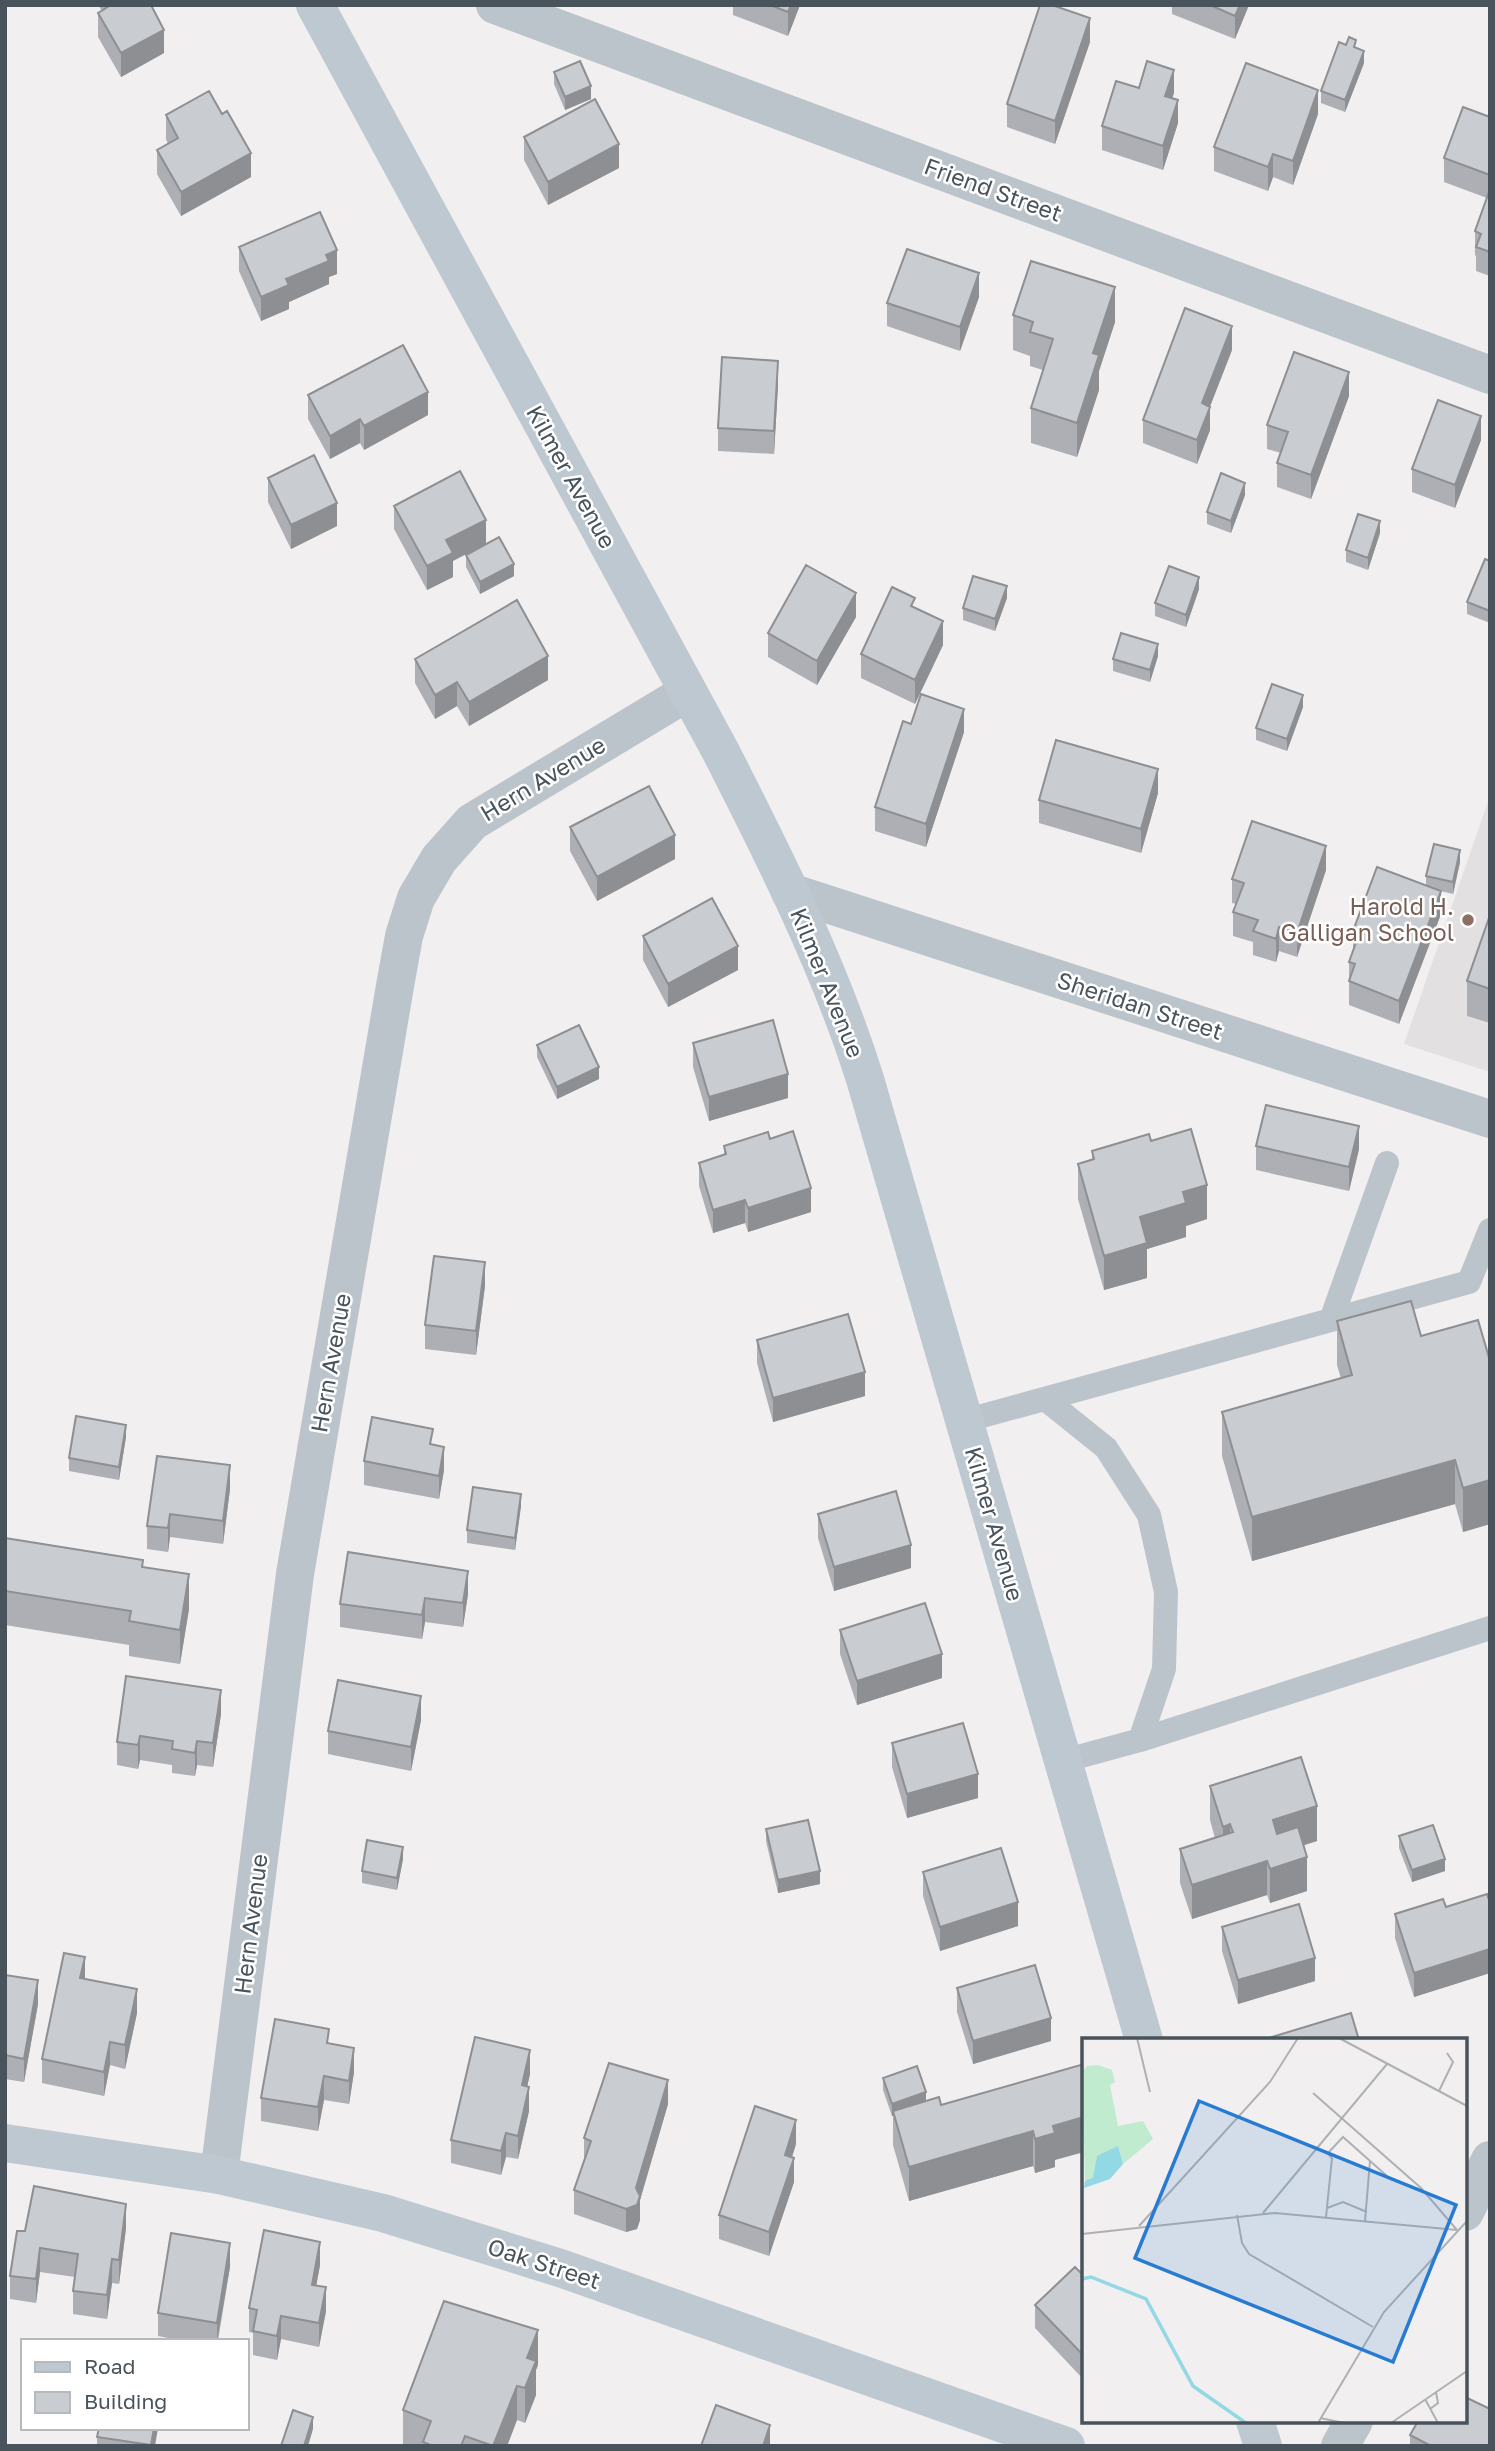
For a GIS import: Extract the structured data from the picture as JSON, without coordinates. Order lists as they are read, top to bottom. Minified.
{"streets":{"street":["Friend Street","Kilmer Avenue","Hern Avenue","Sheridan Street","Oak Street"]},"crossings":[["Kilmer Avenue","Hern Avenue"],["Kilmer Avenue","Sheridan Street"],["Hern Avenue","Oak Street"]],"places":["Harold H. Galligan School"],"legend":["Road","Building"]}
